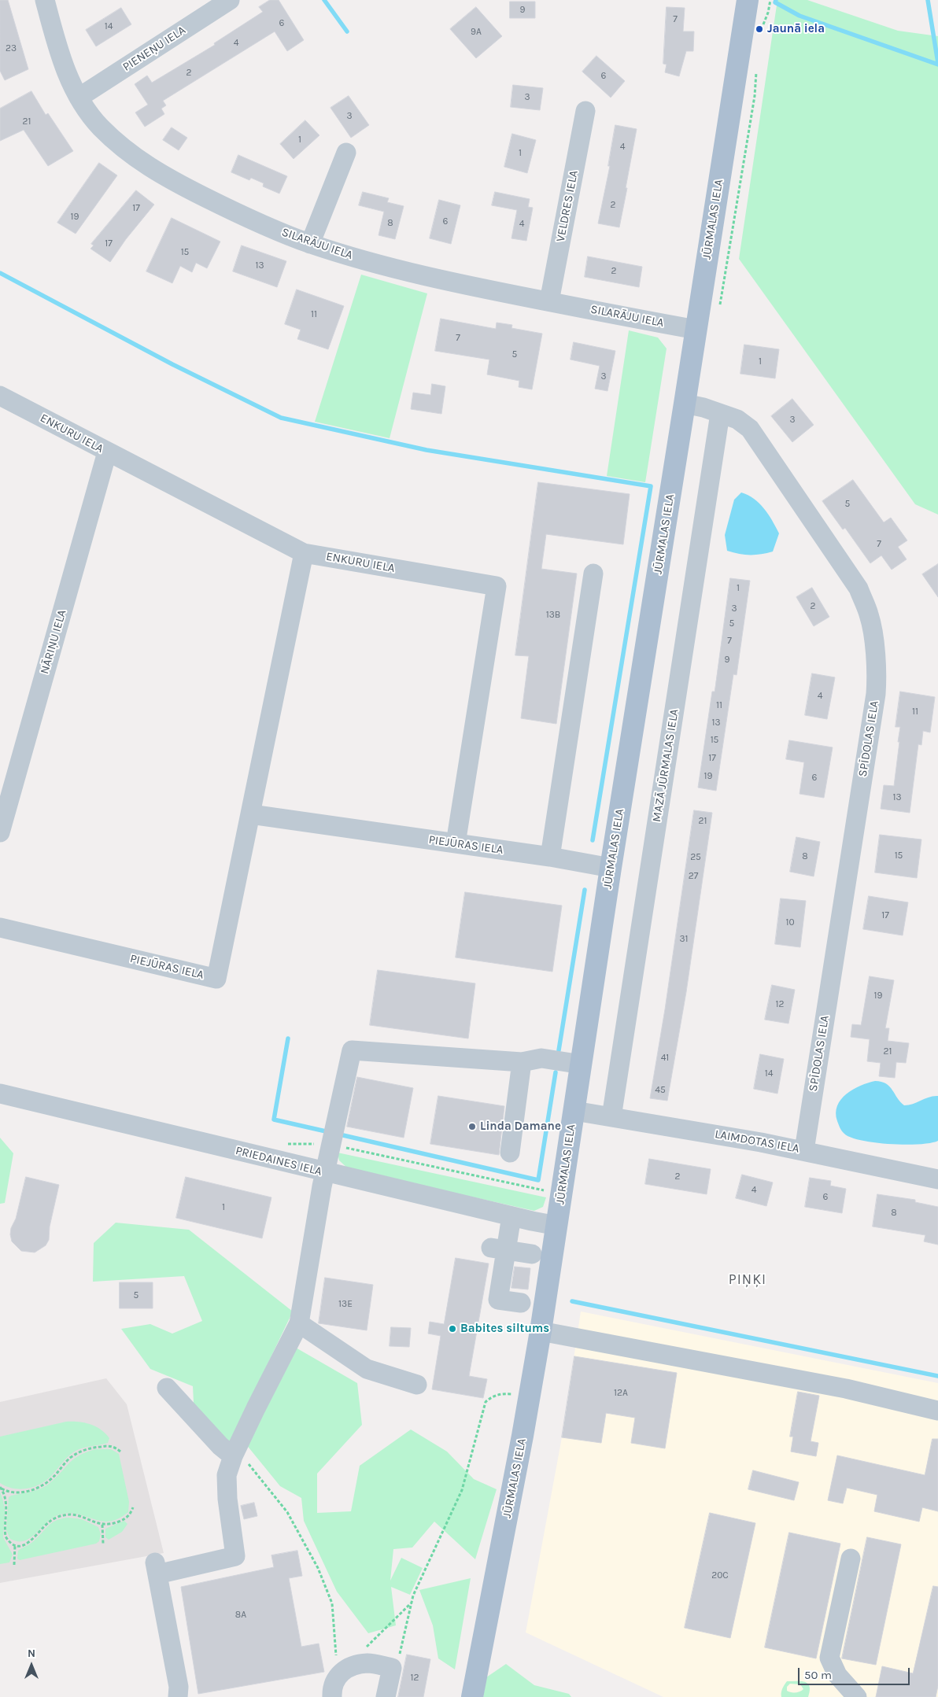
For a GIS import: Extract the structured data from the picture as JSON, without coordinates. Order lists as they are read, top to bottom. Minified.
{"streets":{"main road":["JŪRMALAS IELA"],"street":["PIENEŅU IELA","VELDRES IELA","SILARĀJU IELA","ENKURU IELA","NĀRIŅU IELA","SPĪDOLAS IELA","MAZĀ JŪRMALAS IELA","PIEJŪRAS IELA","LAIMDOTAS IELA","PRIEDAINES IELA"]},"crossings":[["PIENEŅU IELA","SILARĀJU IELA"],["VELDRES IELA","SILARĀJU IELA"],["JŪRMALAS IELA","SILARĀJU IELA"],["JŪRMALAS IELA","SPĪDOLAS IELA"],["JŪRMALAS IELA","PIEJŪRAS IELA"],["JŪRMALAS IELA","LAIMDOTAS IELA"],["JŪRMALAS IELA","PRIEDAINES IELA"],["ENKURU IELA","NĀRIŅU IELA"],["ENKURU IELA","PIEJŪRAS IELA"],["SPĪDOLAS IELA","MAZĀ JŪRMALAS IELA"],["SPĪDOLAS IELA","LAIMDOTAS IELA"],["MAZĀ JŪRMALAS IELA","LAIMDOTAS IELA"]],"districts":["PIŅĶI"],"places":["Jaunā iela","Linda Damane","Babites siltums"],"house_numbers":["9","7","6","14","9A","4","23","2","6","3","3","21","1","4","1","2","17","19","6","8","4","17","15","13","2","11","7","5","1","3","3","5","7","1","2","3","13B","5","7","9","4","11","11","13","15","17","19","6","13","21","15","8","25","27","17","10","31","19","12","21","41","14","45","2","4","6","1","8","5","13E","12A","20C","8A","12"],"scale_bar":"50 m","north":"top"}
